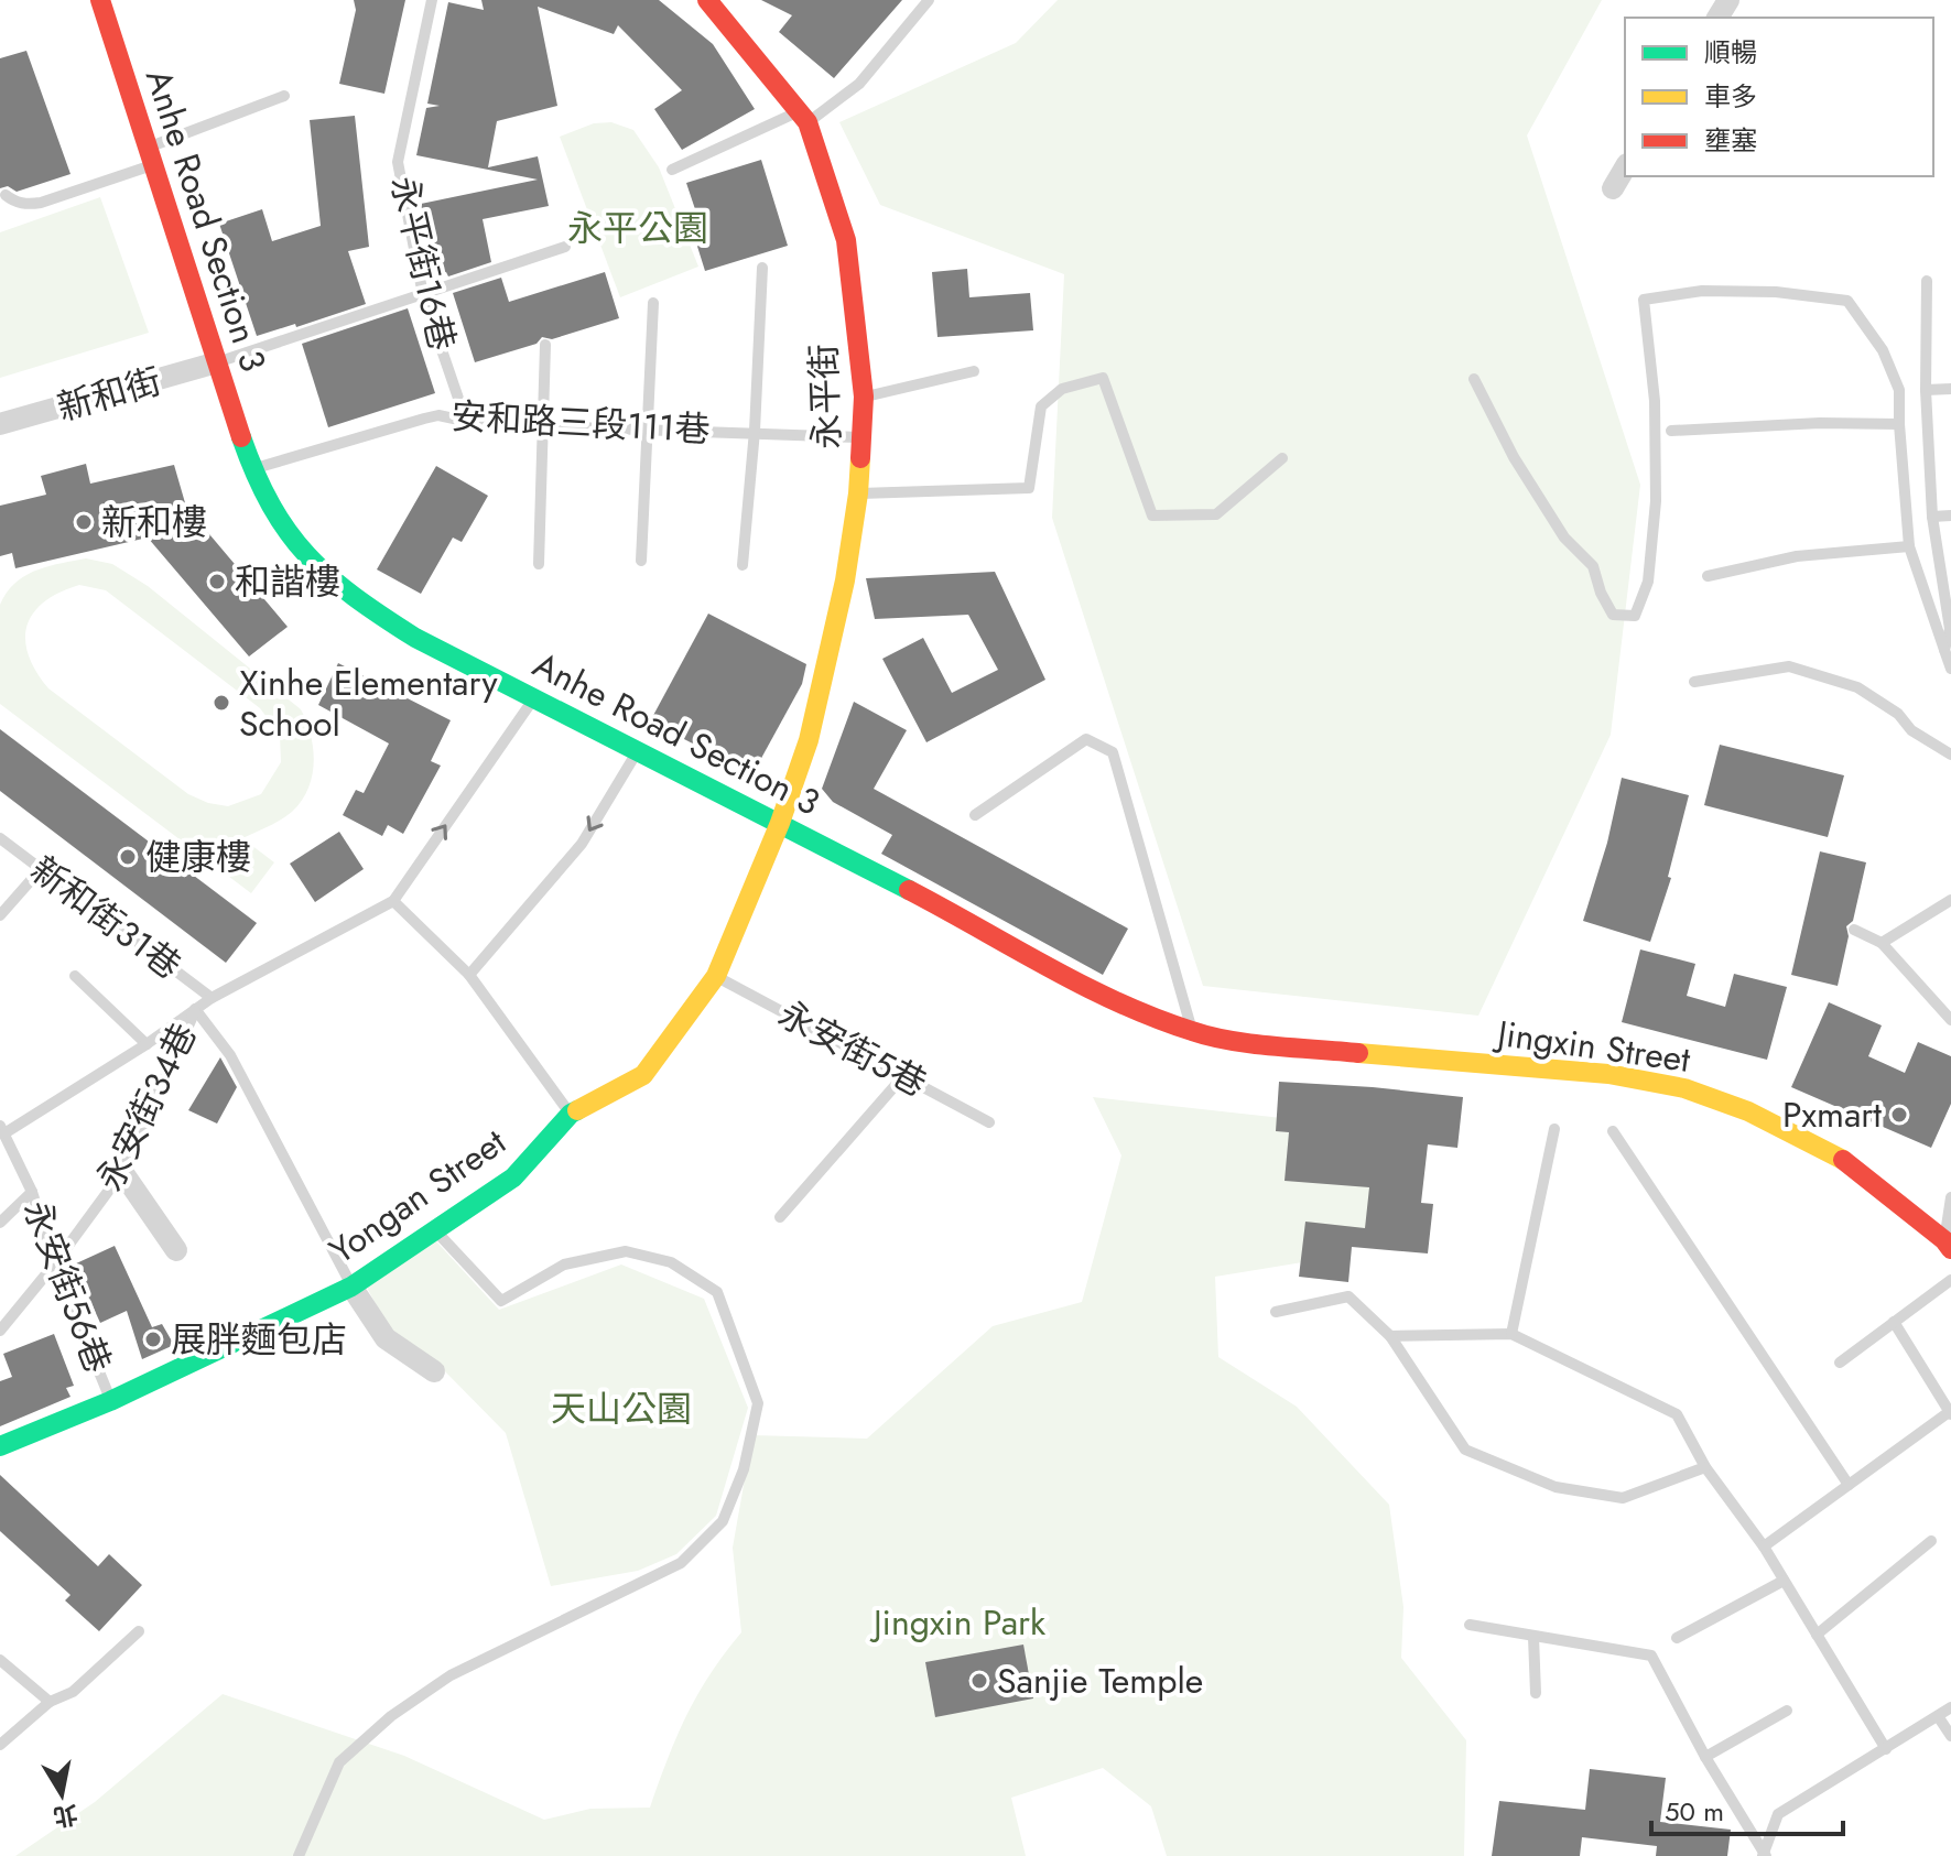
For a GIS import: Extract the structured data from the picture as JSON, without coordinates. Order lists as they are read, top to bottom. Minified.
{"streets":{"main road":["Anhe Road Section 3","永平街","Jingxin Street","Yongan Street"],"street":["新和街"],"lane":["永平街16巷","安和路三段111巷","新和街31巷","永安街5巷","永安街34巷","永安街56巷"]},"crossings":[["Anhe Road Section 3","新和街"],["Anhe Road Section 3","永平街"],["Anhe Road Section 3","安和路三段111巷"],["Anhe Road Section 3","Jingxin Street"],["Anhe Road Section 3","Yongan Street"],["永平街16巷","安和路三段111巷"],["永平街","安和路三段111巷"],["永平街","Yongan Street"],["永安街5巷","Yongan Street"],["永安街34巷","Yongan Street"],["永安街34巷","永安街56巷"],["Yongan Street","永安街56巷"]],"parks":["永平公園","天山公園","Jingxin Park"],"places":["新和樓","和諧樓","Xinhe Elementary School","健康樓","Pxmart","展胖麵包店","Sanjie Temple"],"legend":["順暢","車多","壅塞"],"scale_bar":"50 m","north":"bottom"}
